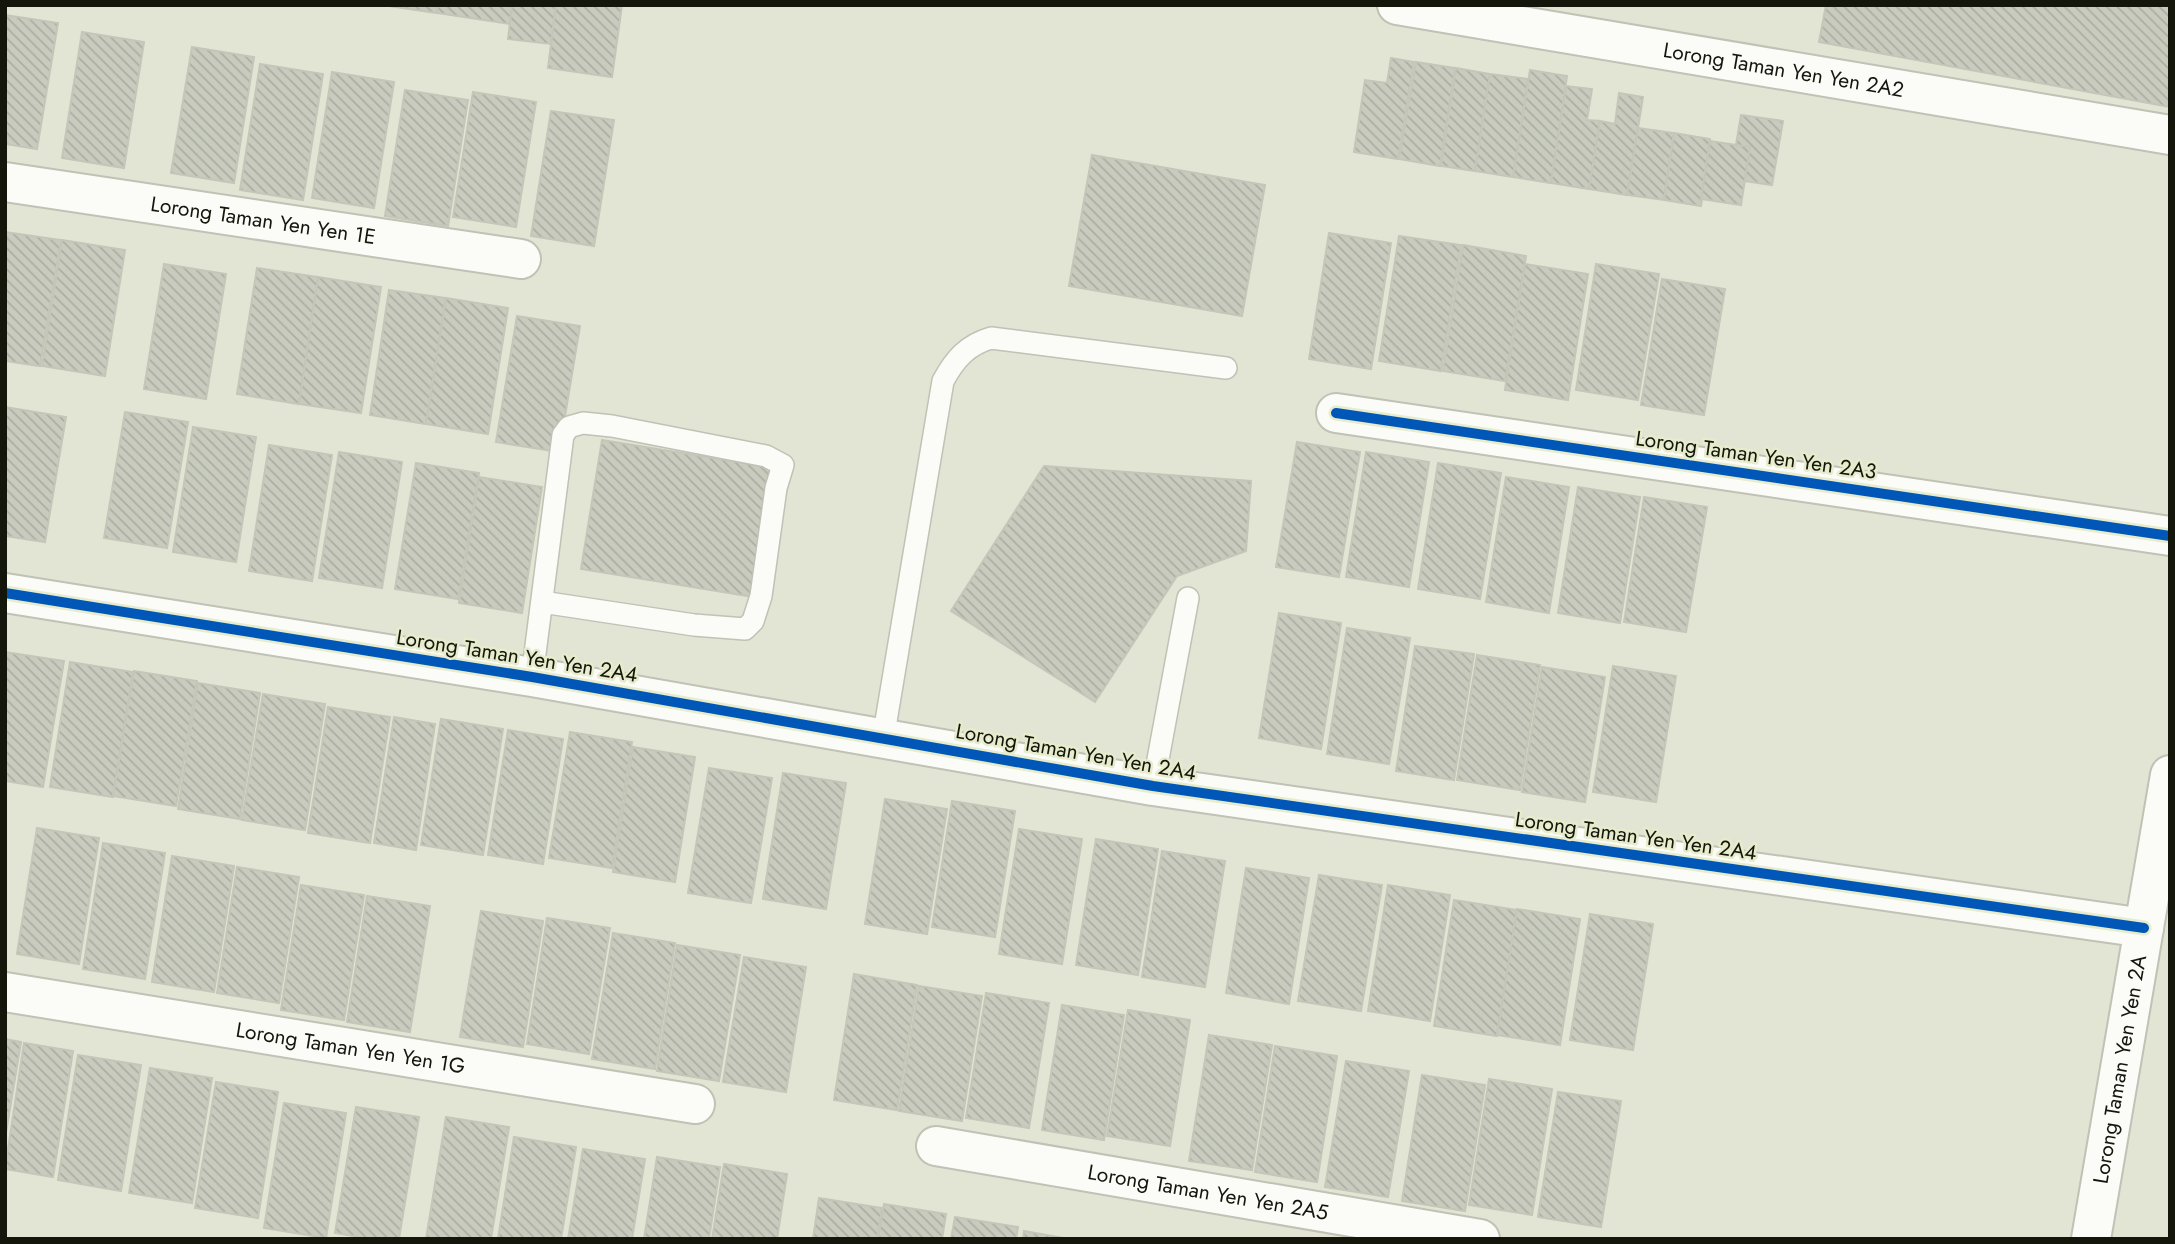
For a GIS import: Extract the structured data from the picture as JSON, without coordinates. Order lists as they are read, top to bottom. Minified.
{"streets":{"street":["Lorong Taman Yen Yen 2A2","Lorong Taman Yen Yen 1E","Lorong Taman Yen Yen 2A3","Lorong Taman Yen Yen 2A4","Lorong Taman Yen Yen 1G","Lorong Taman Yen Yen 2A","Lorong Taman Yen Yen 2A5"]},"crossings":[["Lorong Taman Yen Yen 2A4","Lorong Taman Yen Yen 2A"]]}
